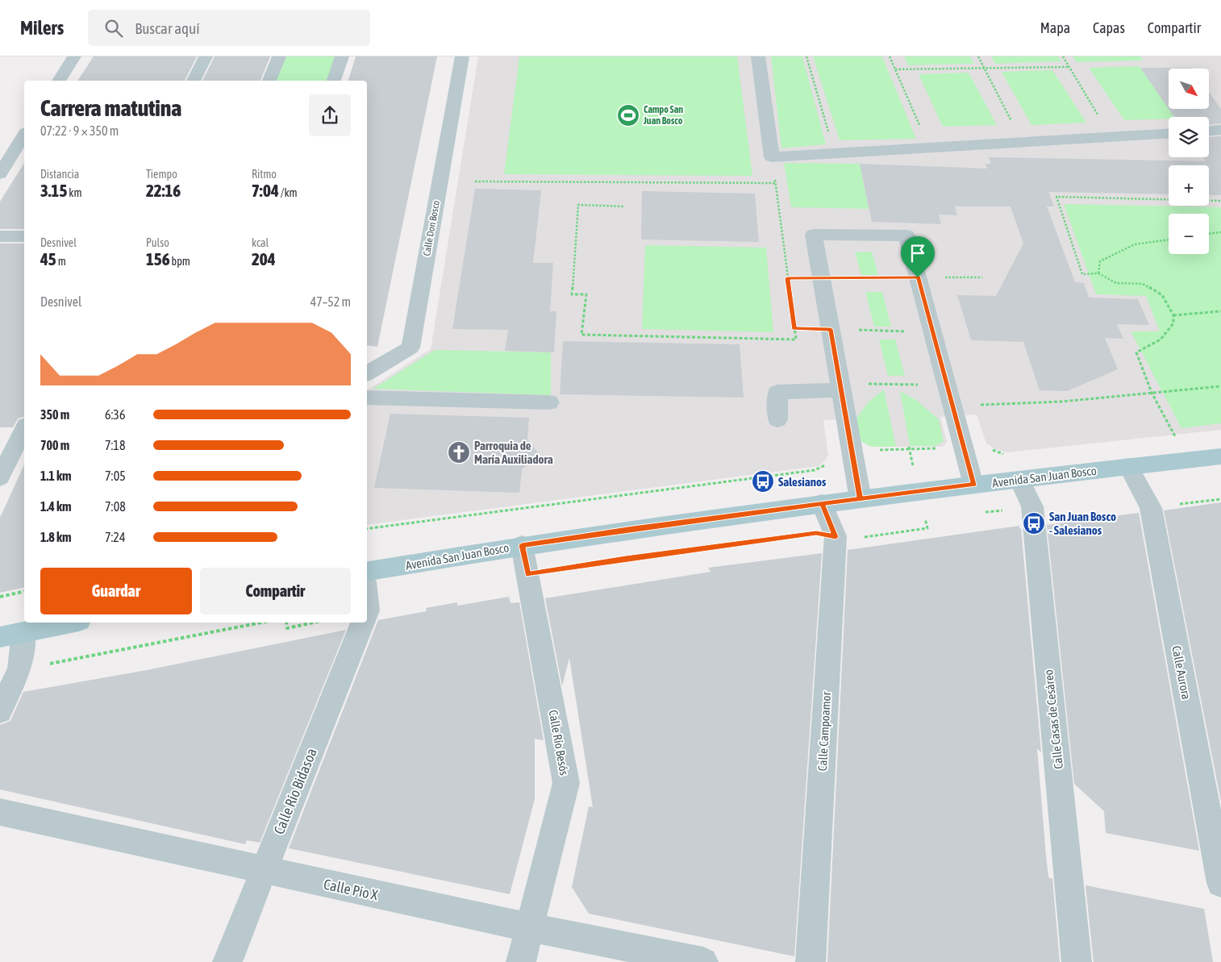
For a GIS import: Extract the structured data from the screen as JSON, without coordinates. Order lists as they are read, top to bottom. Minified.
{"streets":{"main road":["Avenida San Juan Bosco"],"street":["Calle Don Bosco","Calle Aurora","Calle Casas de Cesáreo","Calle Campoamor","Calle Río Besós","Calle Río Bidasoa","Calle Pío X"]},"crossings":[["Avenida San Juan Bosco","Calle Aurora"],["Avenida San Juan Bosco","Calle Casas de Cesáreo"],["Avenida San Juan Bosco","Calle Campoamor"],["Avenida San Juan Bosco","Calle Río Besós"],["Calle Río Besós","Calle Pío X"],["Calle Río Bidasoa","Calle Pío X"]],"places":{"sports":["Campo San Juan Bosco"],"church":["Parroquia de María Auxiliadora"],"bus stop":["Salesianos","San Juan Bosco - Salesianos"]},"north":"bottom right","page":{"header":"Milers","search":"Buscar aquí","nav":["Mapa","Capas","Compartir"],"map_buttons":["+","−"],"heading":["Carrera matutina","07:22 · 9 × 350 m"],"stats":[["Distancia","3.15 km"],["Tiempo","22:16"],["Ritmo","7:04 /km"],["Desnivel","45 m"],["Pulso","156 bpm"],["kcal","204"]],"chart":["Desnivel","47–52 m"],"list":[{"name":"350 m","note":"6:36"},{"name":"700 m","note":"7:18"},{"name":"1.1 km","note":"7:05"},{"name":"1.4 km","note":"7:08"},{"name":"1.8 km","note":"7:24"}],"buttons":["Guardar","Compartir"]}}
